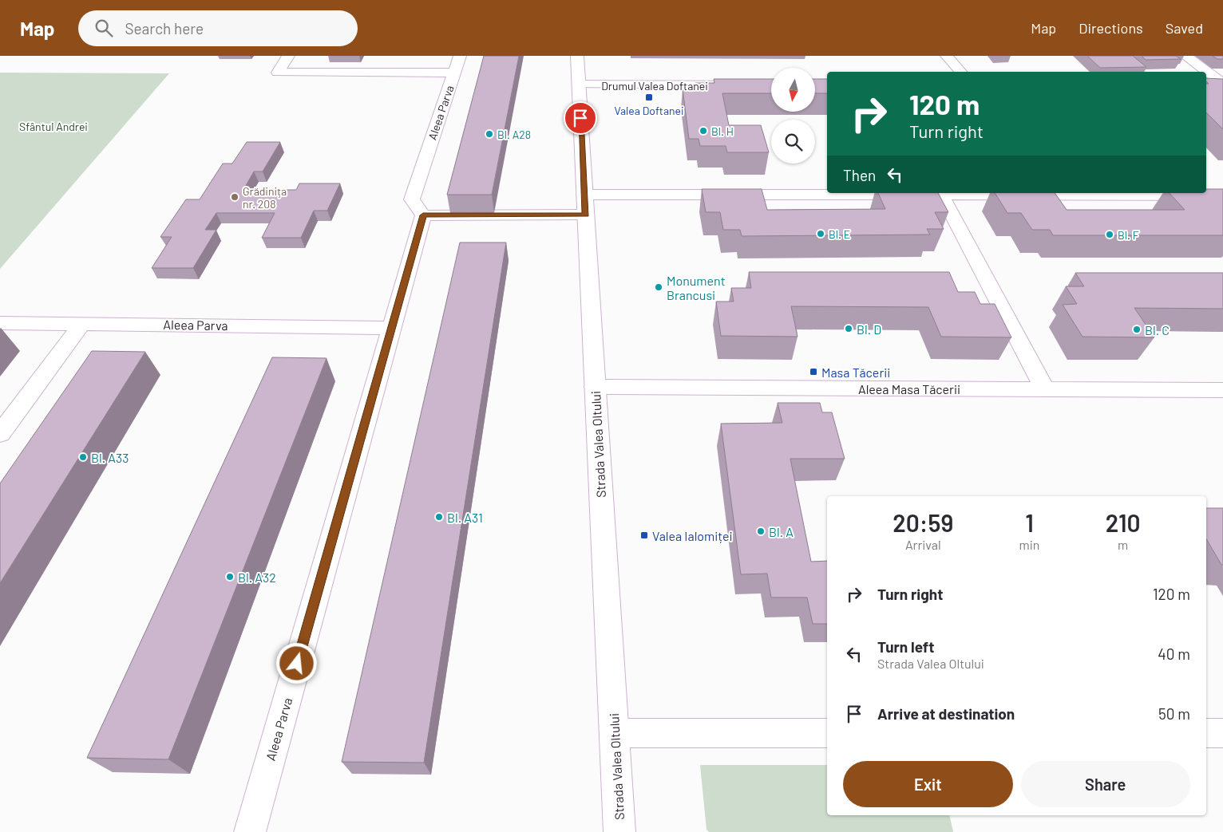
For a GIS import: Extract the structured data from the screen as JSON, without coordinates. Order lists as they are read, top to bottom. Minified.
{"streets":{"street":["Drumul Valea Doftanei","Aleea Parva","Aleea Masa Tăcerii","Strada Valea Oltului"]},"crossings":[["Drumul Valea Doftanei","Strada Valea Oltului"],["Aleea Masa Tăcerii","Strada Valea Oltului"]],"parks":["Sfântul Andrei"],"places":{"transit":["Valea Doftanei","Masa Tăcerii","Valea Ialomiței"],"other":["Bl. H","Bl. A28","Grădinița nr. 208","Bl. E","Bl. F","Monument Brancusi","Bl. D","Bl. C","Bl. A33","Bl. A31","Bl. A","Bl. A32"]},"north":"bottom","page":{"header":"Map","search":"Search here","nav":["Map","Directions","Saved"],"turn":["120 m","Turn right"],"then":"Then","eta":["20:59","Arrival","1","min","210","m"],"list":[{"name":"Turn right","value":"120 m"},{"name":"Turn left","note":"Strada Valea Oltului","value":"40 m"},{"name":"Arrive at destination","value":"50 m"}],"buttons":["Exit","Share"]}}
